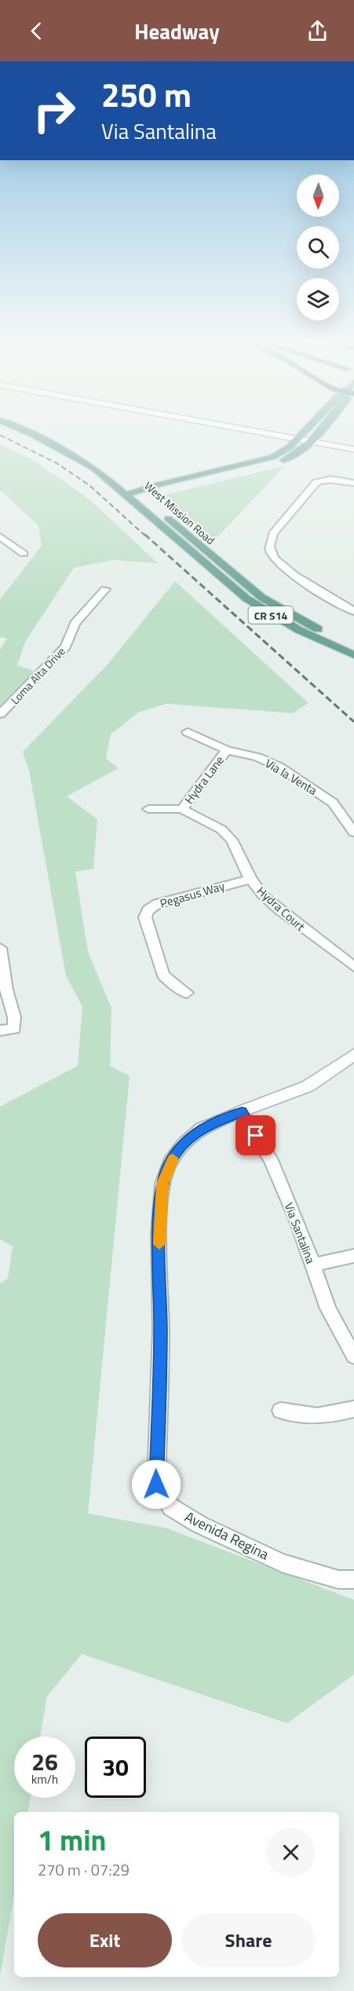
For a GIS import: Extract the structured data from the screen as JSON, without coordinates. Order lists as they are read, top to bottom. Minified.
{"streets":{"main road":["West Mission Road","CR S14"],"street":["Loma Alta Drive","Via la Venta","Hydra Lane","Pegasus Way","Hydra Court","Via Santalina","Avenida Regina"]},"crossings":[["Via la Venta","Hydra Lane"],["Hydra Lane","Hydra Court"],["Pegasus Way","Hydra Court"],["Via Santalina","Avenida Regina"]],"north":"bottom","page":{"header":"Headway","turn":["250 m","Via Santalina"],"speed":"26 km/h","limit":"30","heading":["1 min","270 m · 07:29"],"buttons":["Exit","Share"]}}
